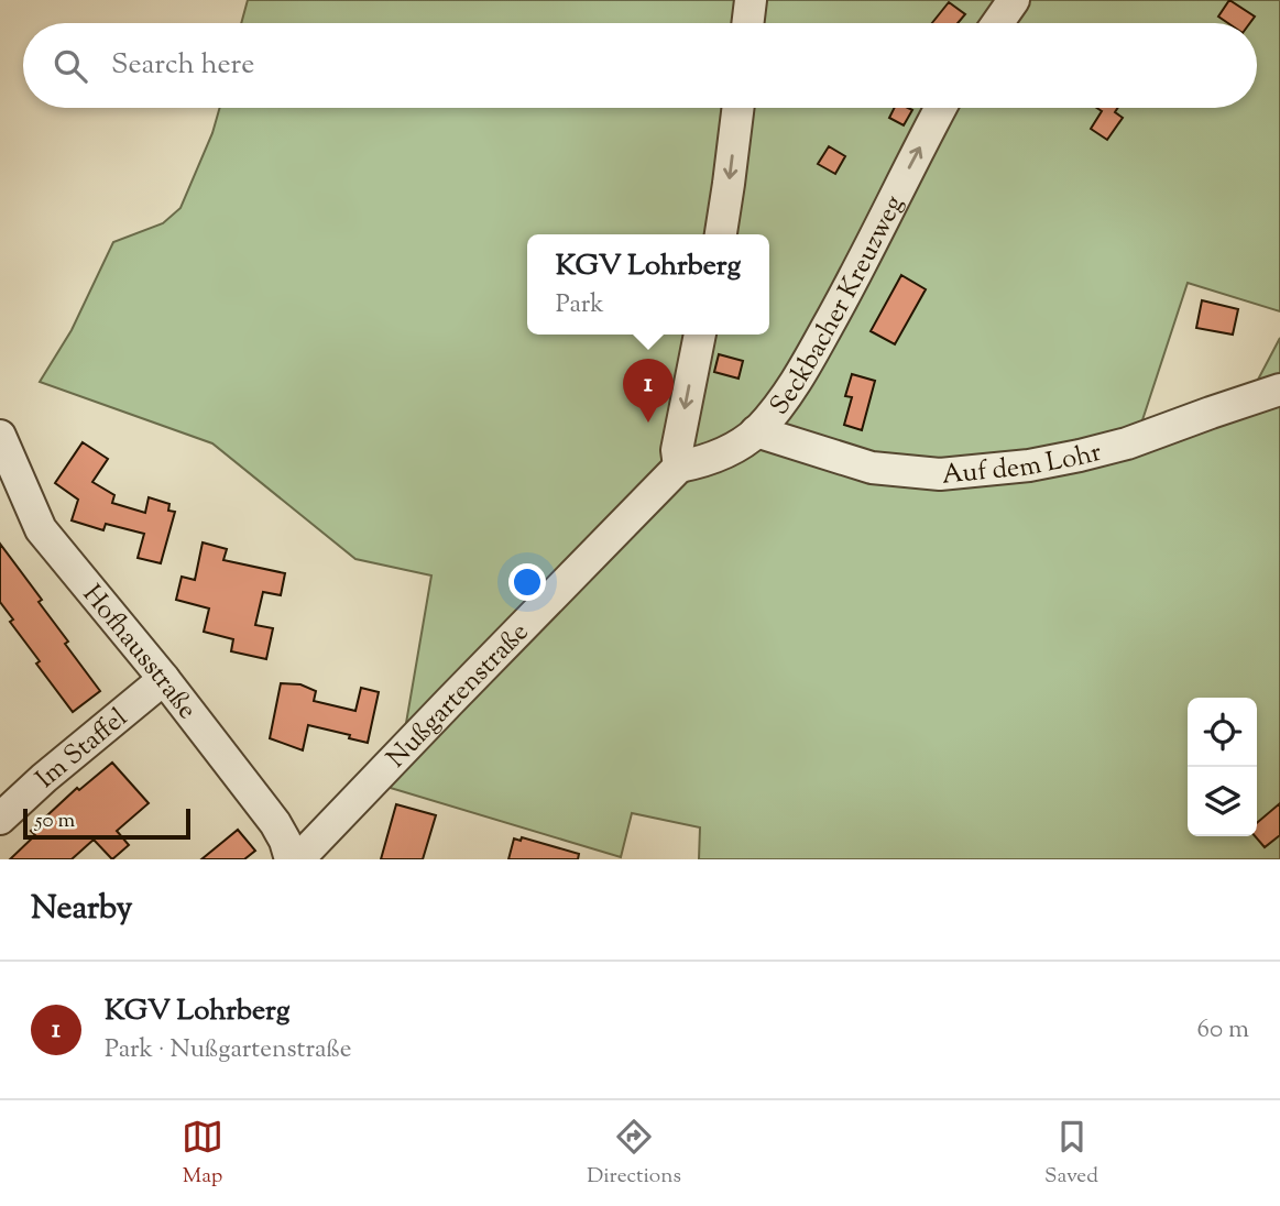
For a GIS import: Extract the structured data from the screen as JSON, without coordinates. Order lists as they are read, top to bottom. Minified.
{"streets":{"street":["Seckbacher Kreuzweg","Auf dem Lohr","Hofhausstraße","Nußgartenstraße","Im Staffel"]},"crossings":[["Seckbacher Kreuzweg","Auf dem Lohr"],["Seckbacher Kreuzweg","Nußgartenstraße"],["Hofhausstraße","Im Staffel"]],"scale_bar":"50 m","page":{"search":"Search here","popup":["KGV Lohrberg","Park"],"pins":"1","scale":"50 m","heading":"Nearby","list":[{"mark":"1","name":"KGV Lohrberg","note":"Park · Nußgartenstraße","value":"60 m"}],"nav":["Map","Directions","Saved"]}}
